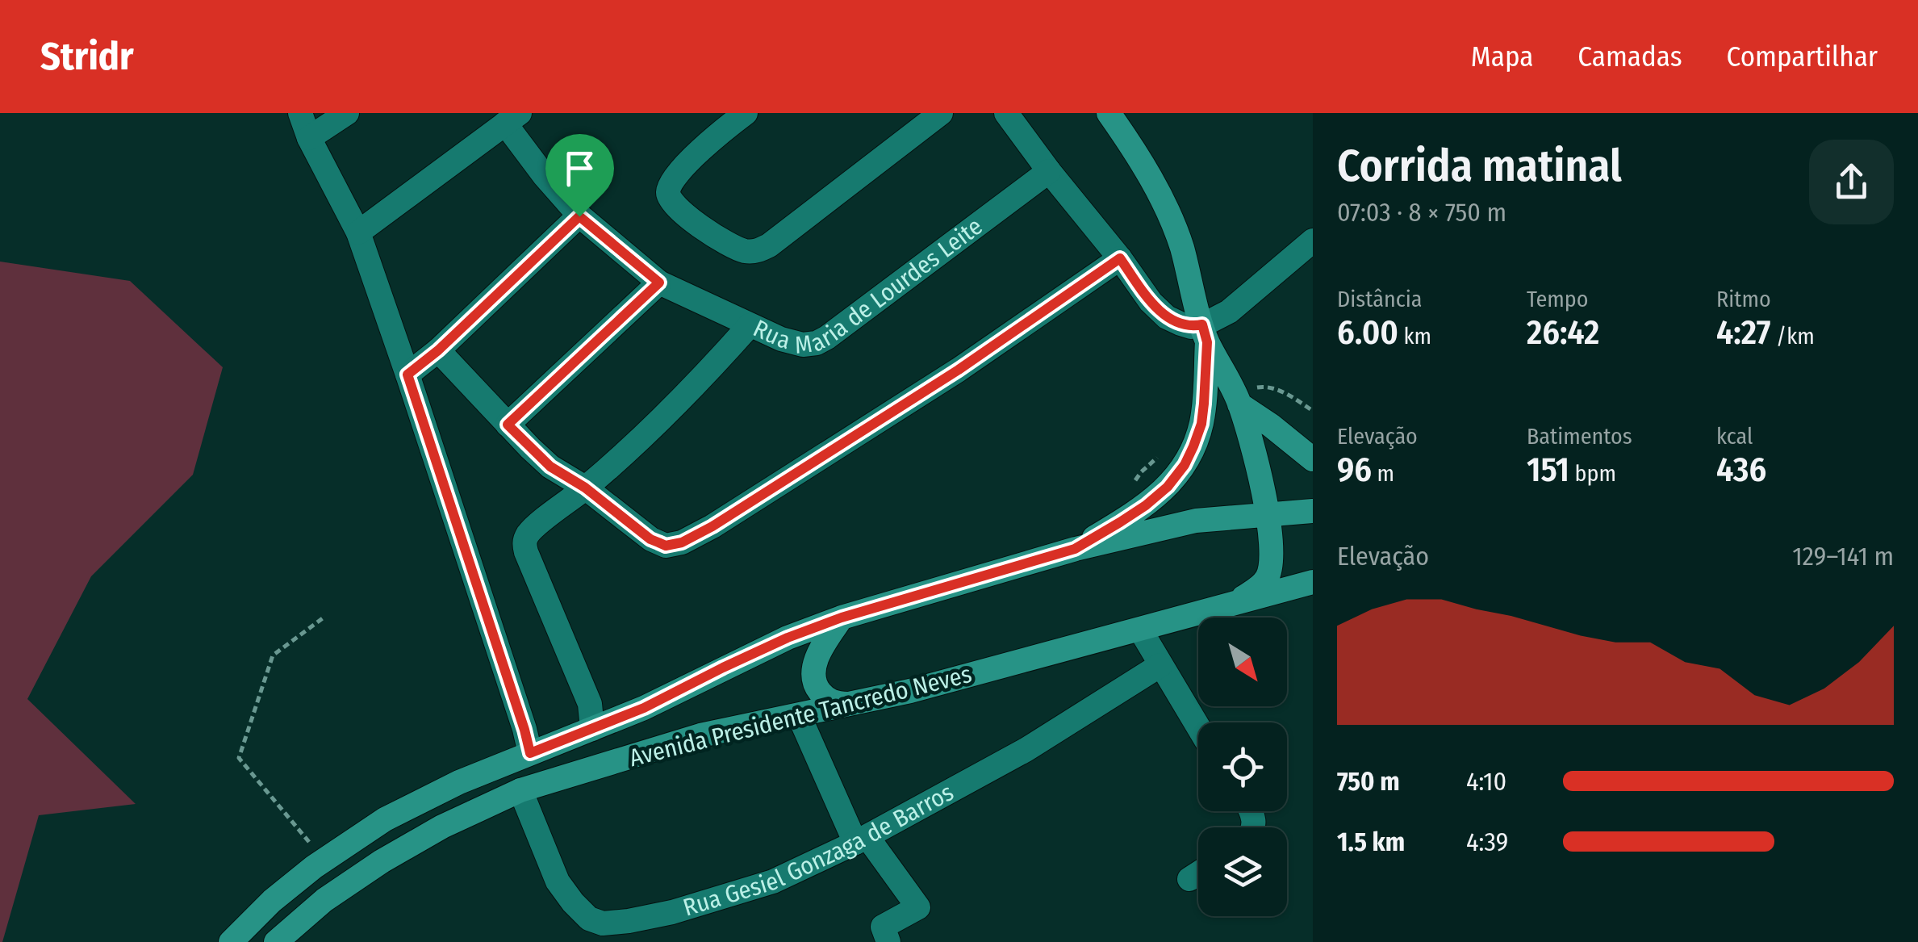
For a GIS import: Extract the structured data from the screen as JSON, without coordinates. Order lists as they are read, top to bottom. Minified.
{"streets":{"main road":["Avenida Presidente Tancredo Neves"],"street":["Rua Maria de Lourdes Leite","Rua Gesiel Gonzaga de Barros"]},"crossings":[["Avenida Presidente Tancredo Neves","Rua Gesiel Gonzaga de Barros"]],"north":"bottom right","page":{"header":"Stridr","nav":["Mapa","Camadas","Compartilhar"],"heading":["Corrida matinal","07:03 · 8 × 750 m"],"stats":[["Distância","6.00 km"],["Tempo","26:42"],["Ritmo","4:27 /km"],["Elevação","96 m"],["Batimentos","151 bpm"],["kcal","436"]],"chart":["Elevação","129–141 m"],"list":[{"name":"750 m","note":"4:10"},{"name":"1.5 km","note":"4:39"}]}}
